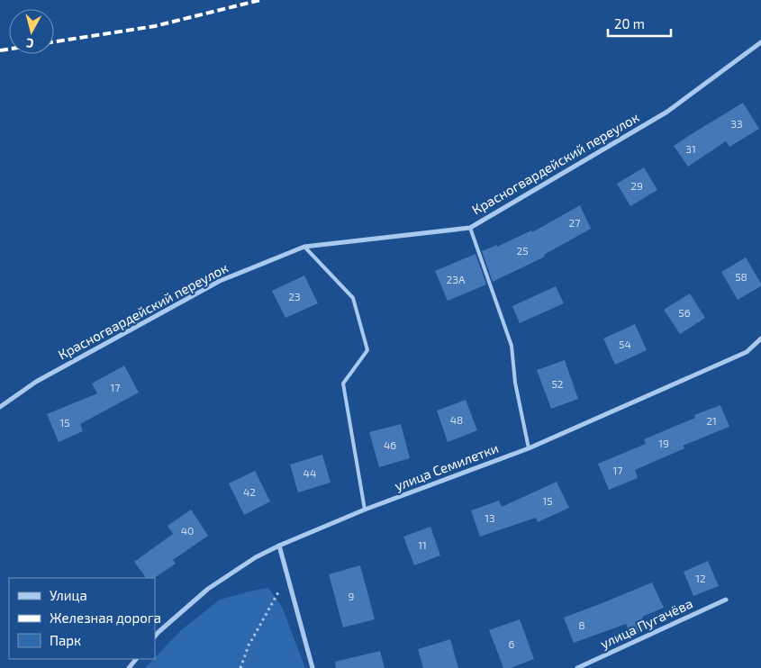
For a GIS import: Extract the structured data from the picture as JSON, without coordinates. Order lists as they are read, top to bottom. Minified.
{"streets":{"street":["Красногвардейский переулок","улица Семилетки","улица Пугачёва"]},"house_numbers":["33","31","29","27","25","58","23А","23","56","54","52","17","48","21","15","19","46","17","44","42","15","13","40","11","12","9","8","6"],"legend":["Улица","Железная дорога","Парк"],"scale_bar":"20 m","north":"bottom"}
